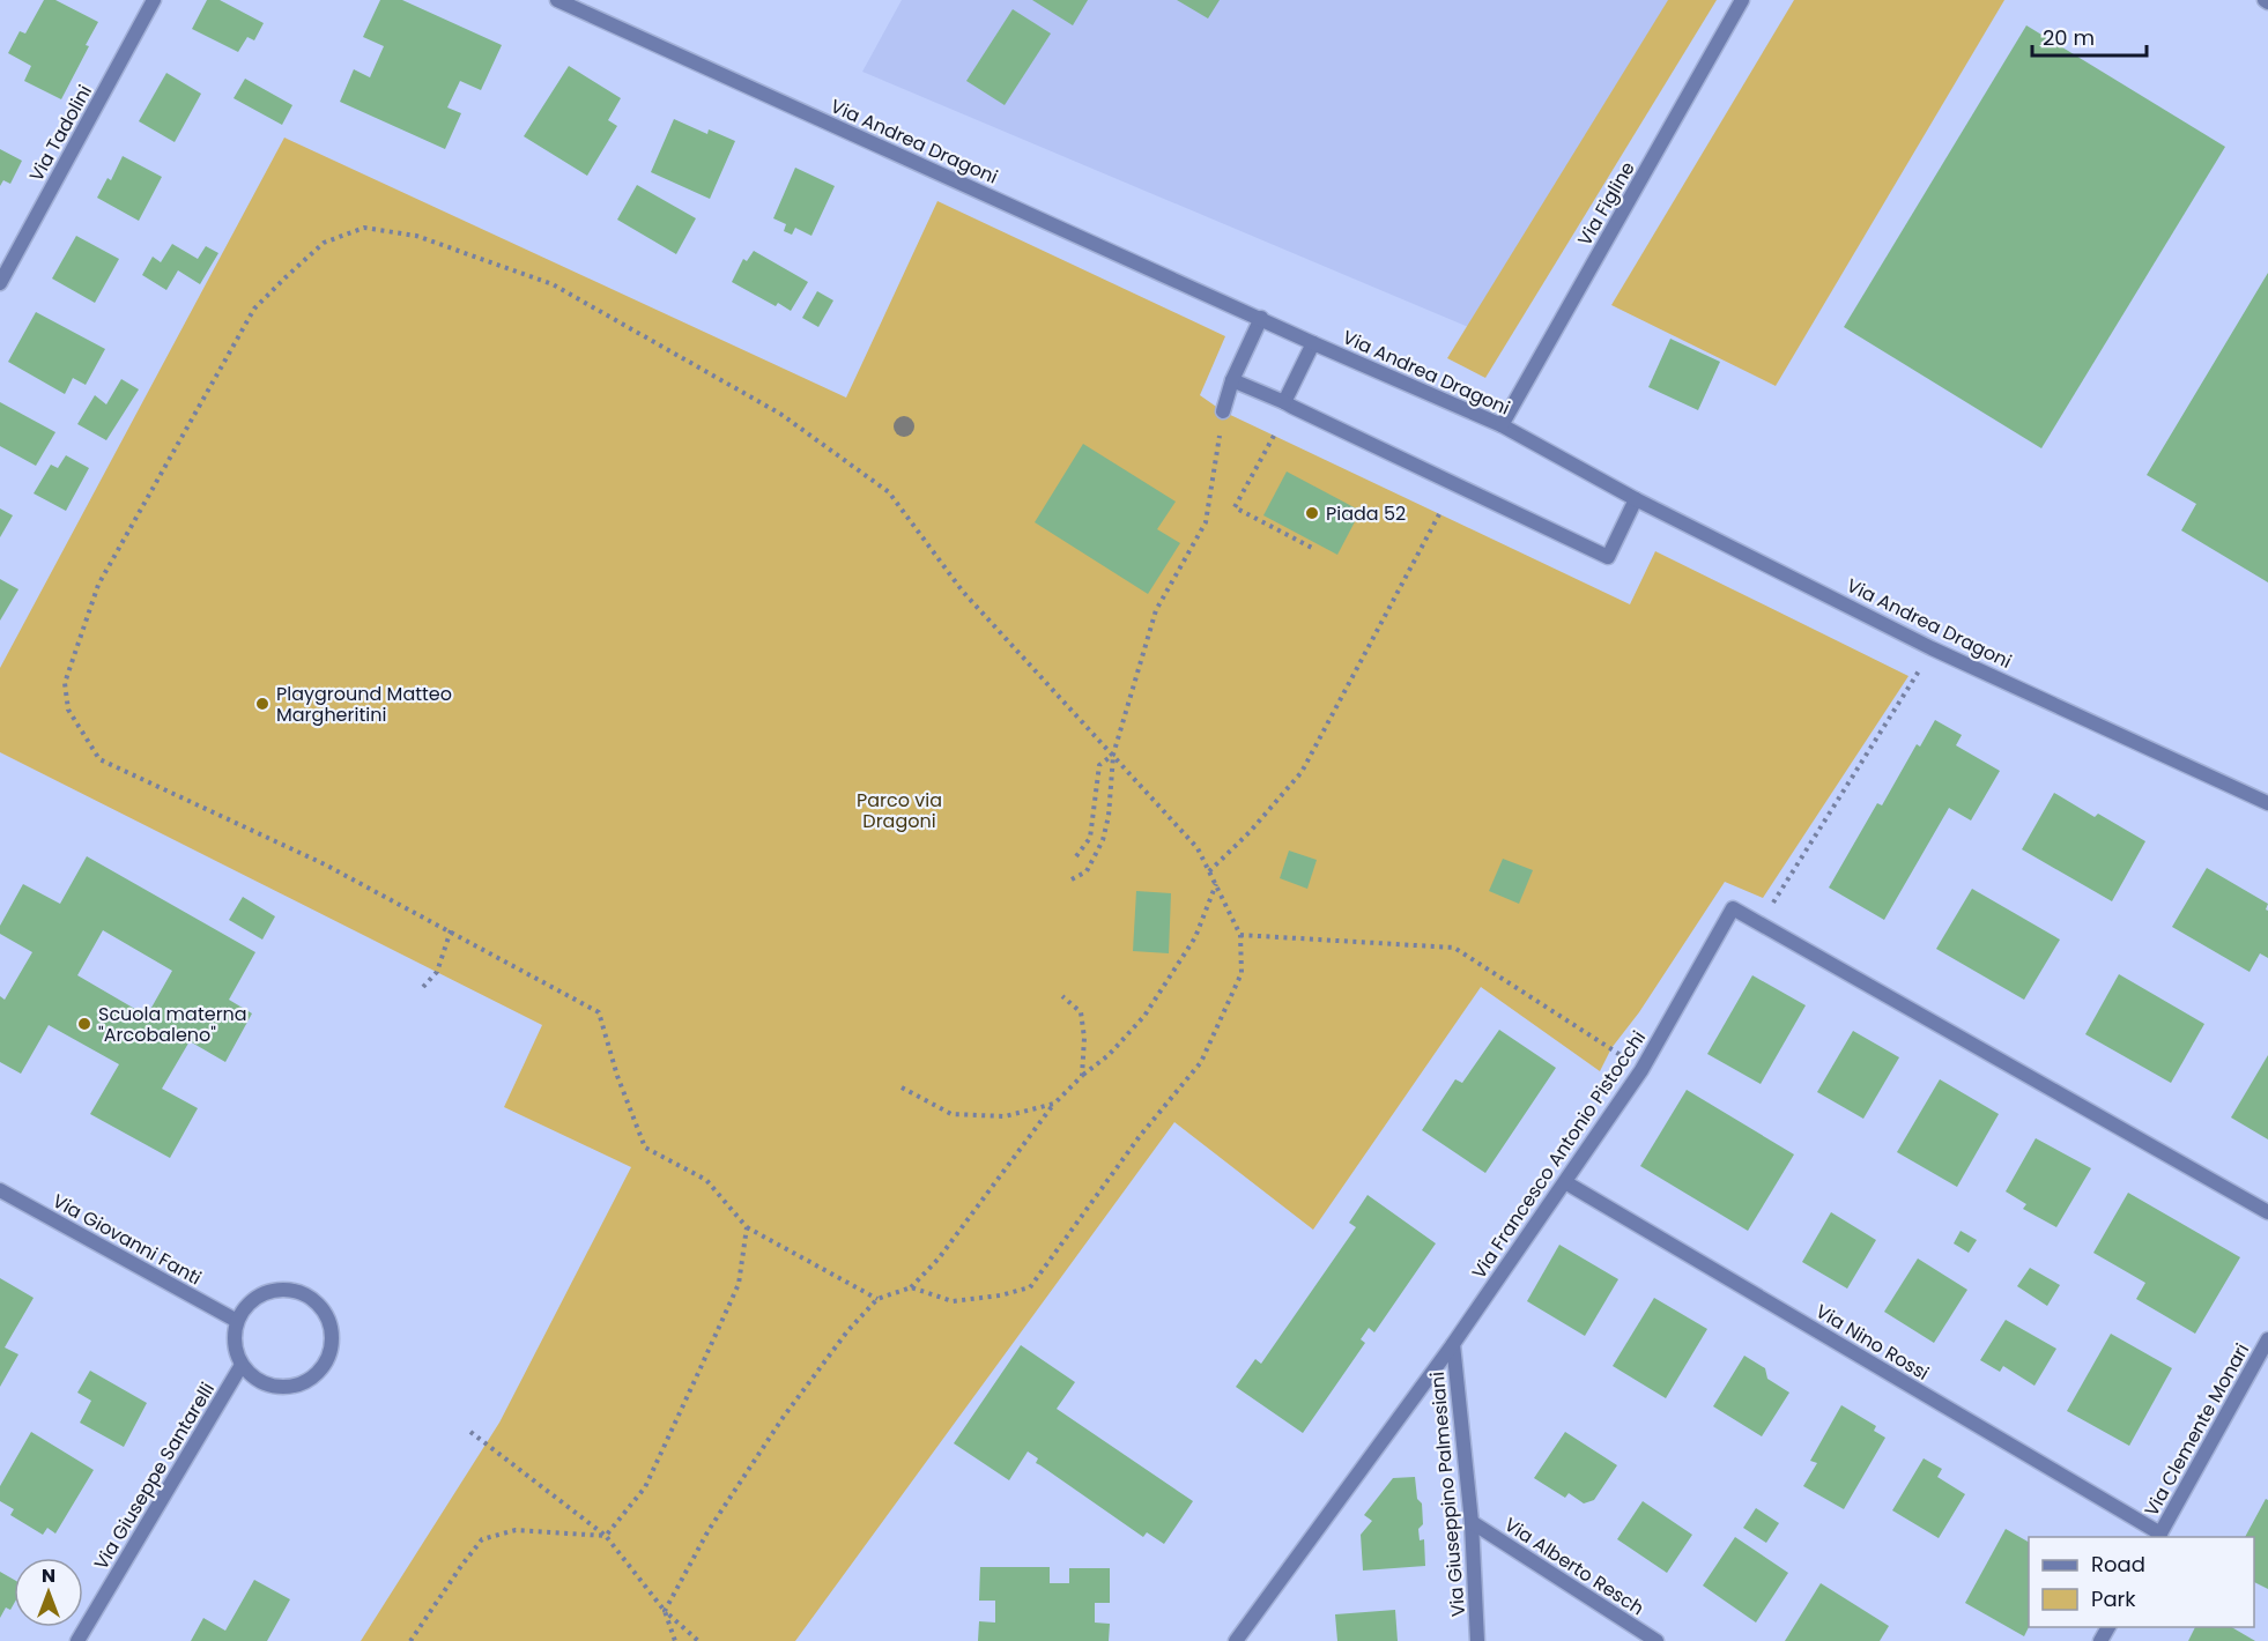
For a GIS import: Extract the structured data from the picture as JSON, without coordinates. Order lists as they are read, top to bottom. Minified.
{"streets":{"street":["Via Tadolini","Via Andrea Dragoni","Via Figline","Via Francesco Antonio Pistocchi","Via Giovanni Fanti","Via Nino Rossi","Via Clemente Monari","Via Giuseppe Santarelli","Via Giuseppino Palmesiani","Via Alberto Resch"]},"crossings":[["Via Andrea Dragoni","Via Figline"],["Via Francesco Antonio Pistocchi","Via Nino Rossi"],["Via Francesco Antonio Pistocchi","Via Giuseppino Palmesiani"],["Via Giovanni Fanti","Via Giuseppe Santarelli"],["Via Nino Rossi","Via Clemente Monari"],["Via Giuseppino Palmesiani","Via Alberto Resch"]],"parks":["Parco via Dragoni"],"places":["Piada 52","Playground Matteo Margheritini","Scuola materna \"Arcobaleno\""],"legend":["Road","Park"],"scale_bar":"20 m","north":"top"}
